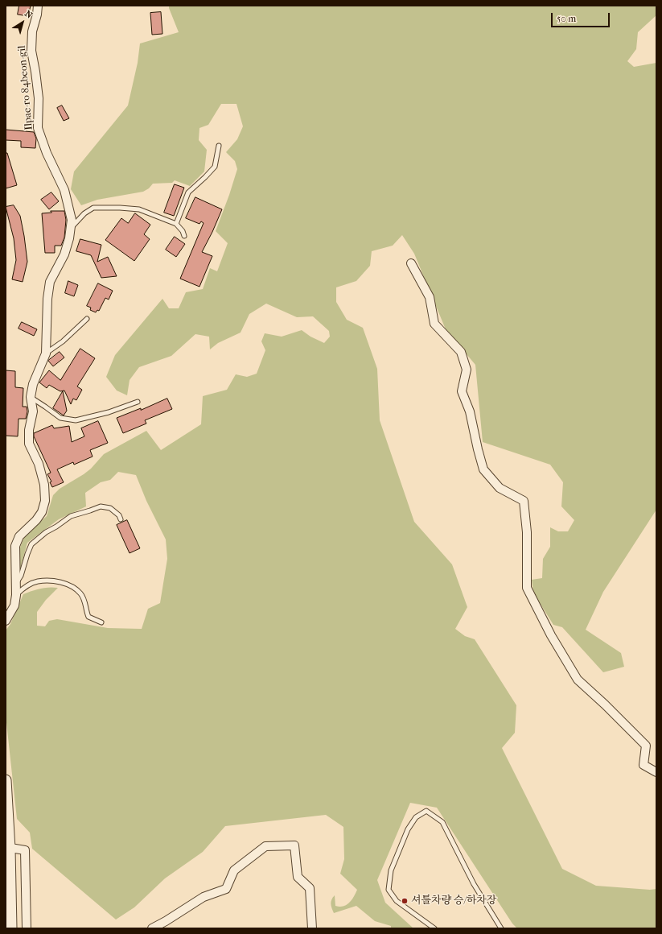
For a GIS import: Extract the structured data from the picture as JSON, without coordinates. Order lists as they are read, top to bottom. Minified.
{"streets":{"street":["Ilpae-ro 84beon-gil"]},"places":["셔틀차량 승/하차장"],"scale_bar":"50 m","north":"top right"}
